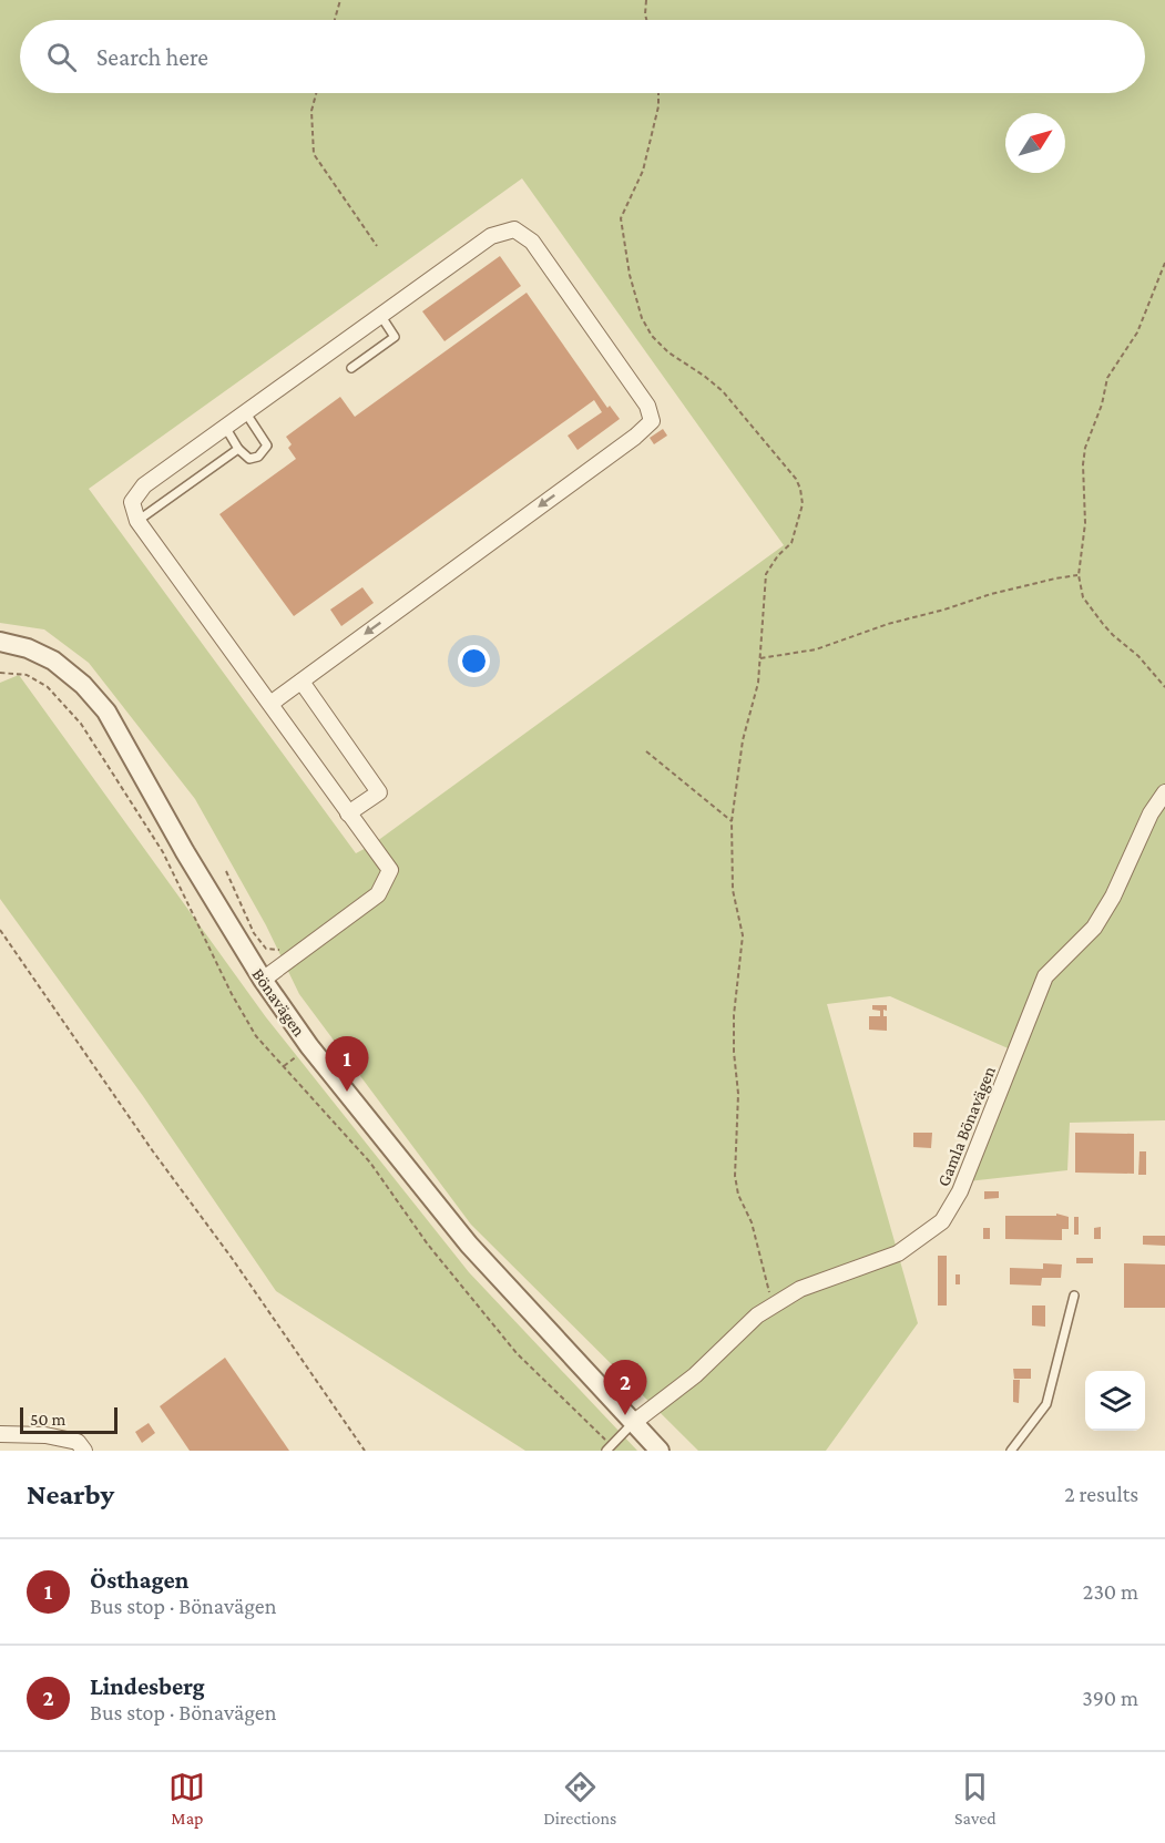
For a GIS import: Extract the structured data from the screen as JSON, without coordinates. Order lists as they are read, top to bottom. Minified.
{"streets":{"street":["Bönavägen","Gamla Bönavägen"]},"crossings":[["Bönavägen","Gamla Bönavägen"]],"scale_bar":"50 m","north":"top right","page":{"search":"Search here","pins":["1","2"],"scale":"50 m","heading":["Nearby","2 results"],"list":[{"mark":"1","name":"Östhagen","note":"Bus stop · Bönavägen","value":"230 m"},{"mark":"2","name":"Lindesberg","note":"Bus stop · Bönavägen","value":"390 m"}],"nav":["Map","Directions","Saved"]}}
